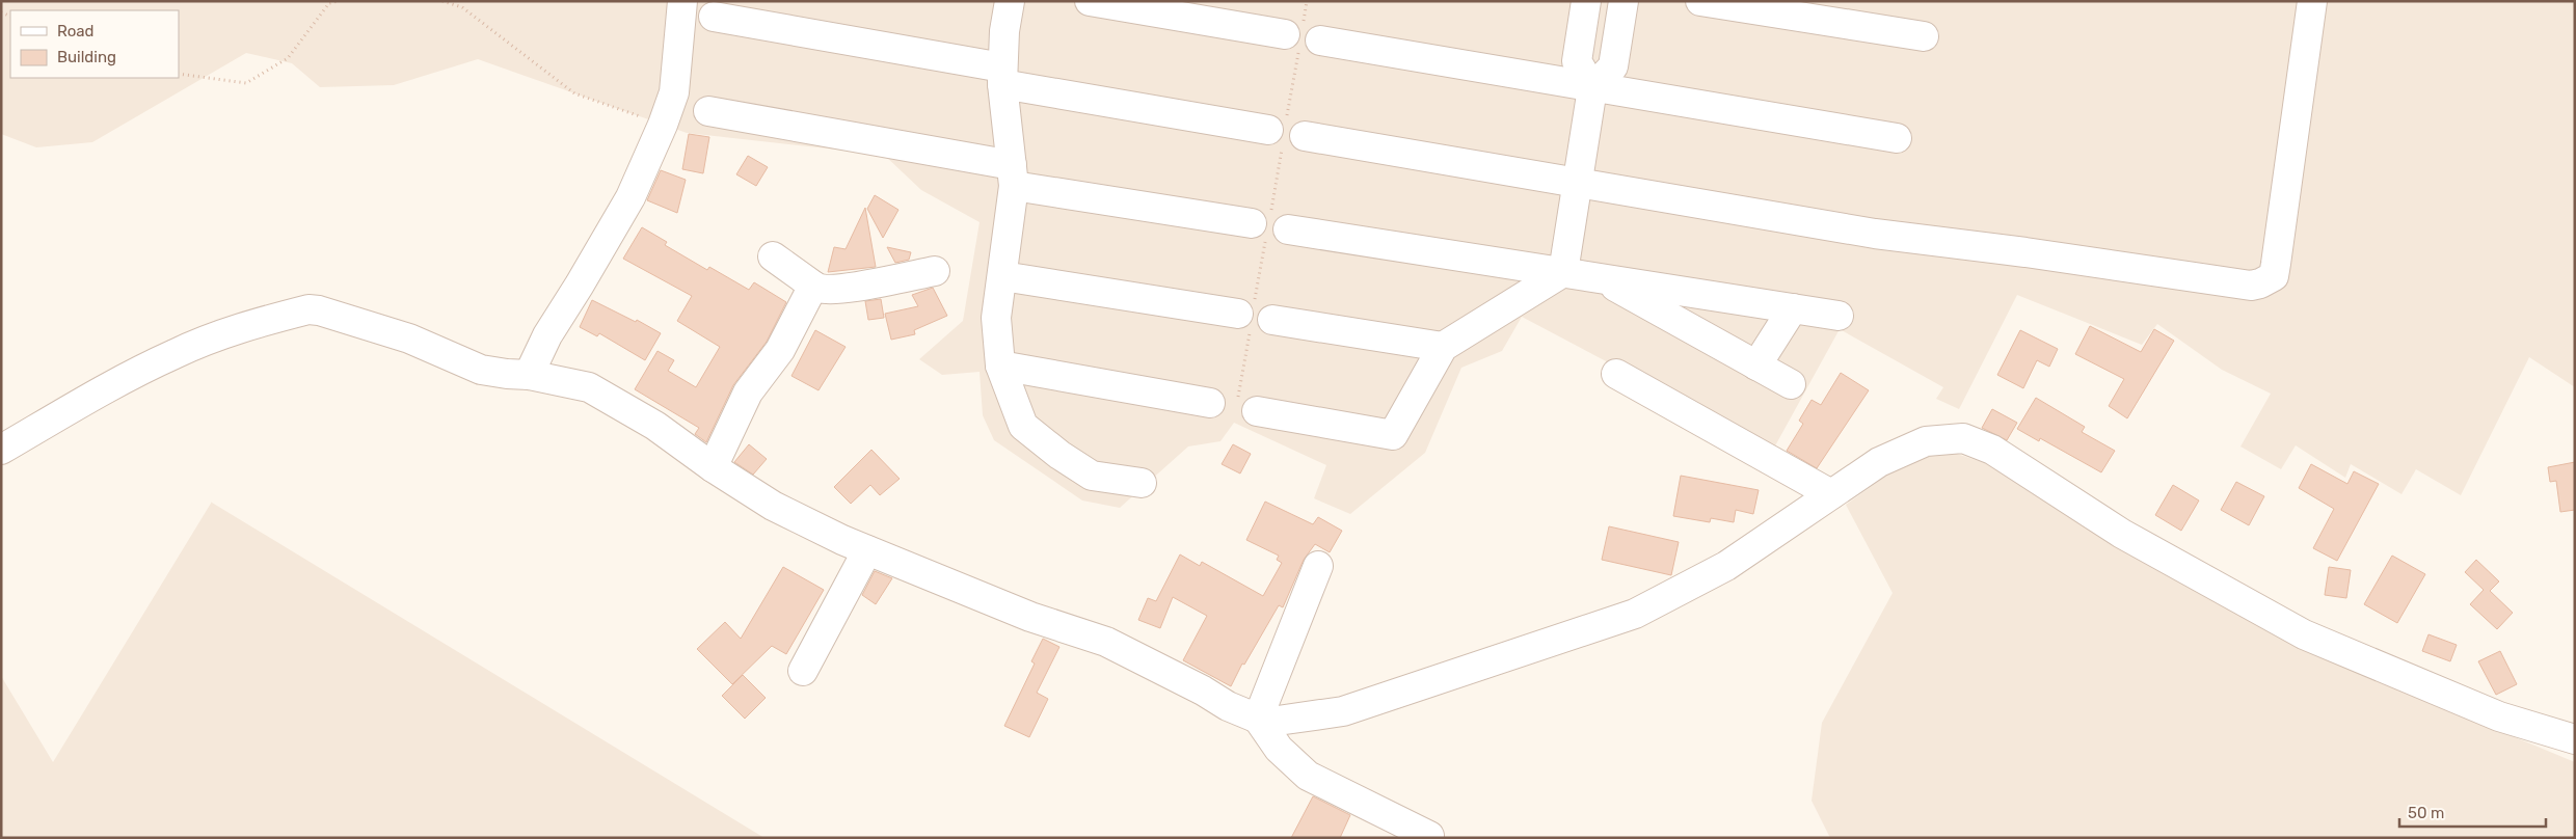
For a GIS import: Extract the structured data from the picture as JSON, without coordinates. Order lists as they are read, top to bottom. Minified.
{"legend":["Road","Building"],"scale_bar":"50 m"}
